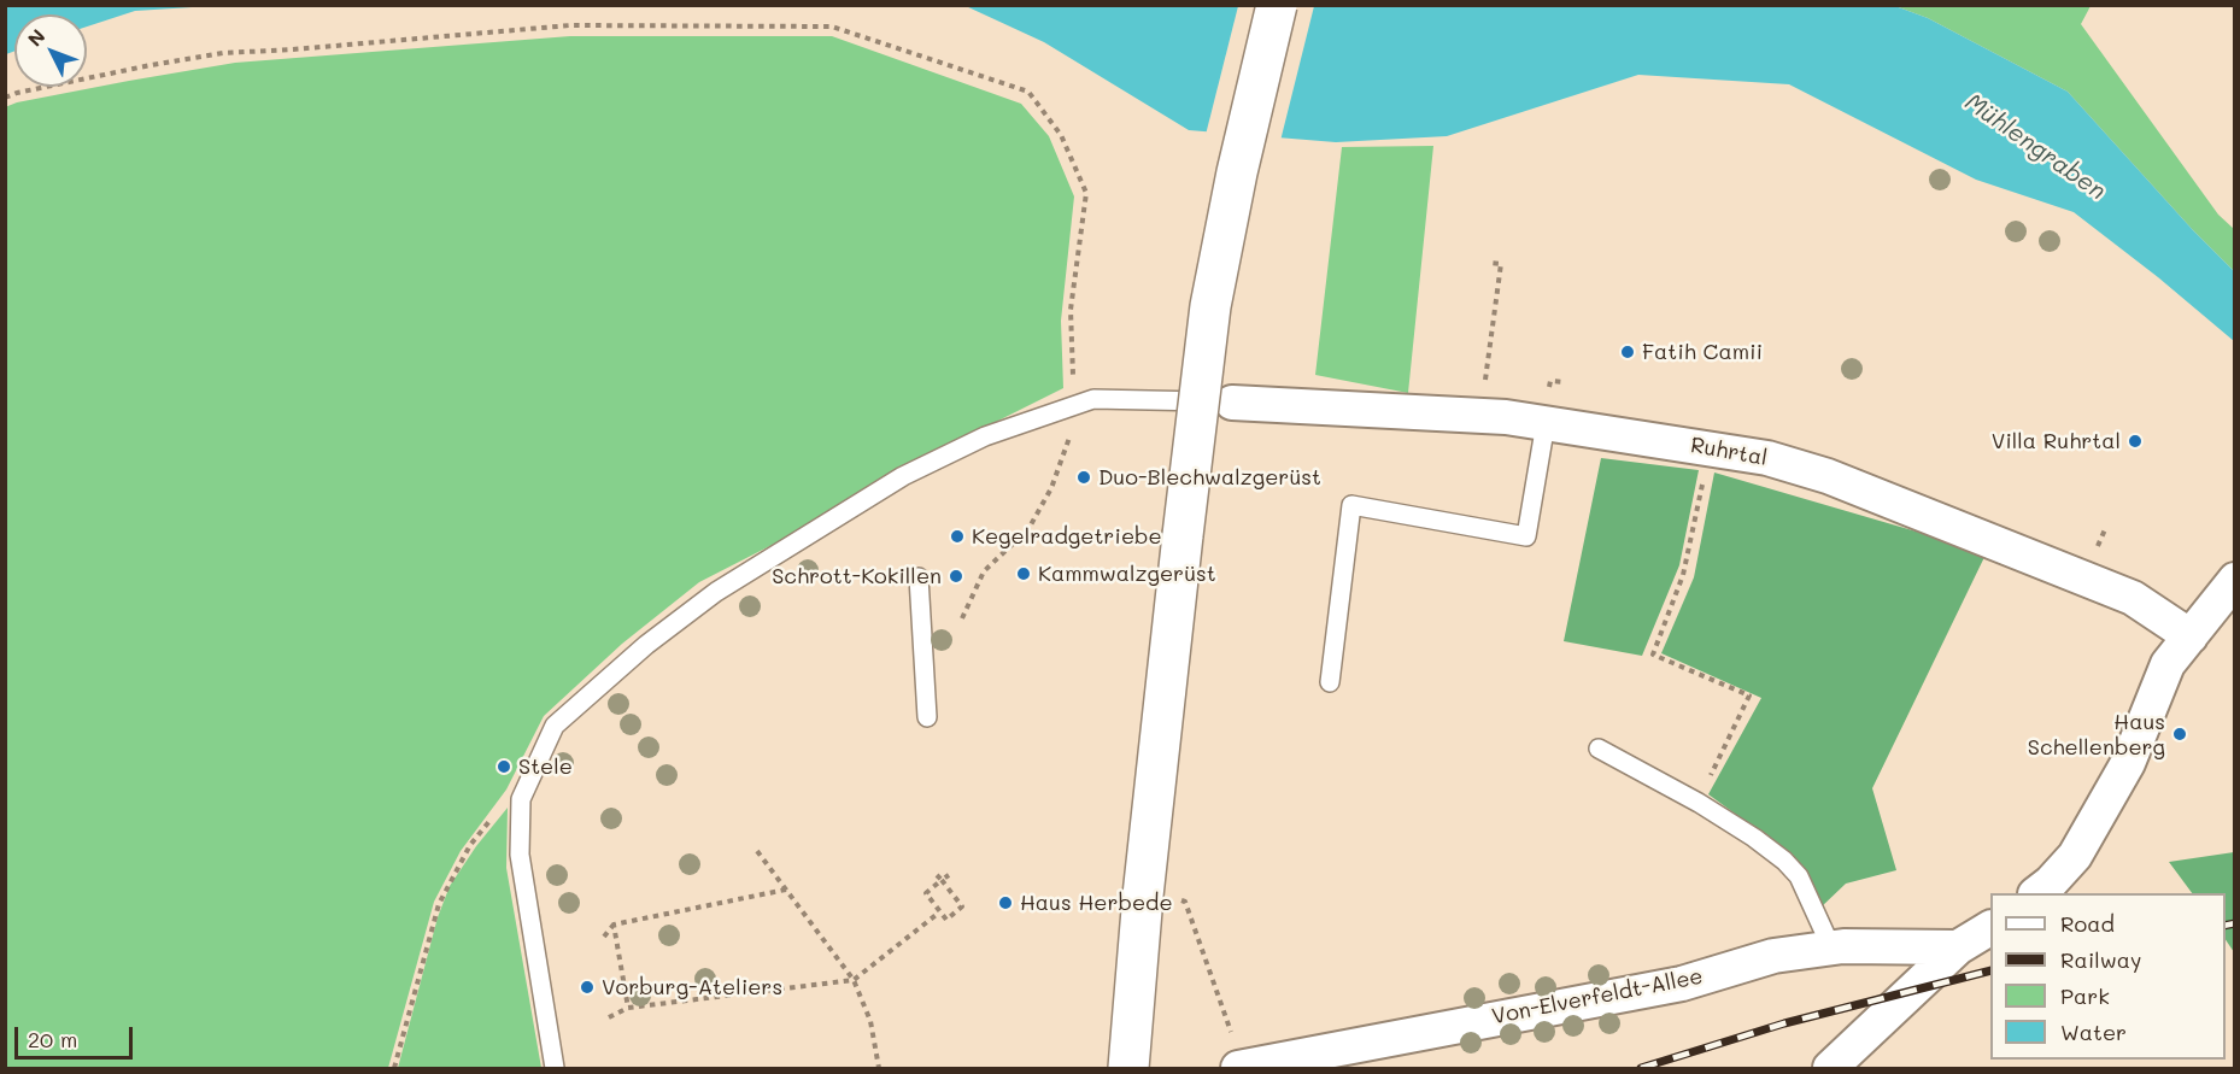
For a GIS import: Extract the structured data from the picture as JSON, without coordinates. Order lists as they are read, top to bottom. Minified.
{"streets":{"street":["Ruhrtal","Von-Elverfeldt-Allee"]},"water":["Mühlengraben"],"places":["Fatih Camii","Villa Ruhrtal","Duo-Blechwalzgerüst","Kegelradgetriebe","Kammwalzgerüst","Schrott-Kokillen","Haus Schellenberg","Stele","Haus Herbede","Vorburg-Ateliers"],"legend":["Road","Railway","Park","Water"],"scale_bar":"20 m","north":"top left"}
